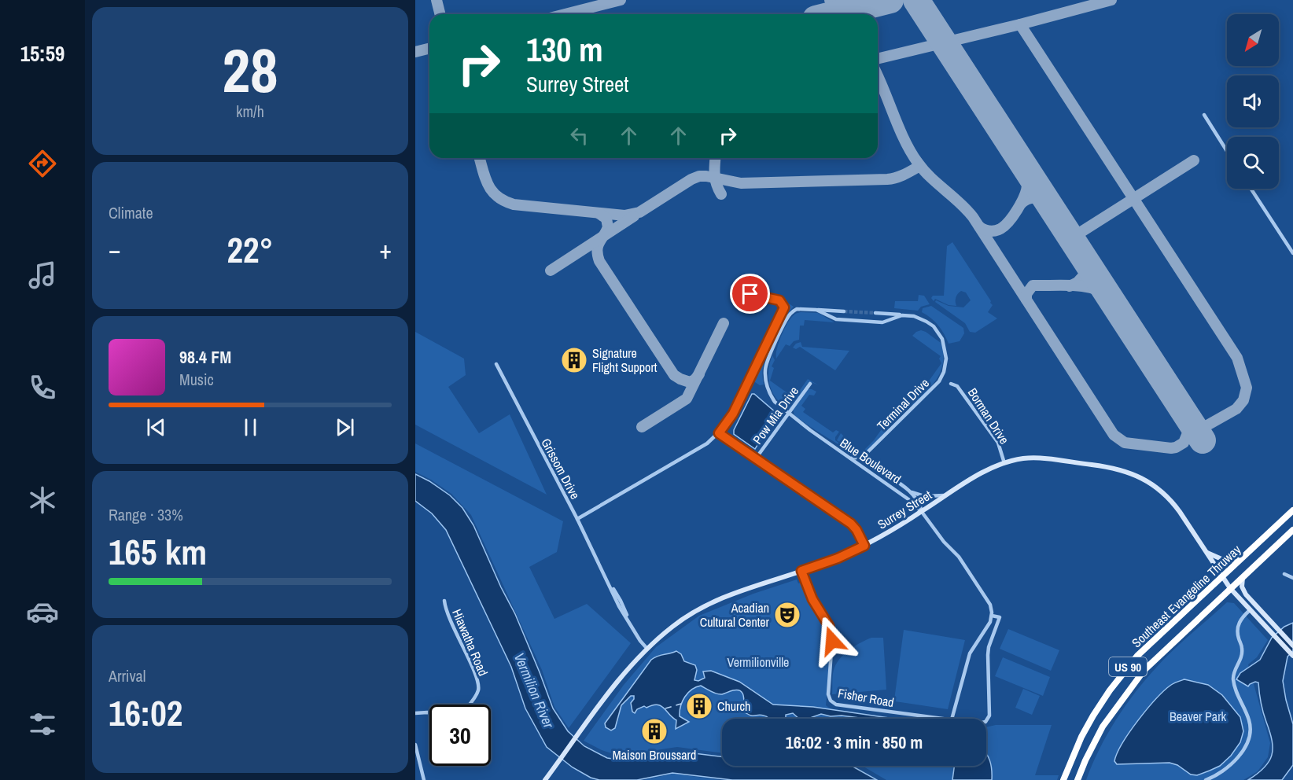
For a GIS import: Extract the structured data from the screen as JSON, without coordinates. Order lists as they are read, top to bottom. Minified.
{"streets":{"highway":["Southeast Evangeline Thruway","US 90"],"street":["Terminal Drive","Pow Mia Drive","Borman Drive","Blue Boulevard","Grissom Drive","Surrey Street","Hiawatha Road","Fisher Road"]},"crossings":[["Terminal Drive","Blue Boulevard"],["Pow Mia Drive","Blue Boulevard"],["Borman Drive","Surrey Street"],["Blue Boulevard","Surrey Street"],["Blue Boulevard","Fisher Road"],["Grissom Drive","Surrey Street"],["Surrey Street","Southeast Evangeline Thruway"],["Surrey Street","US 90"],["Surrey Street","Fisher Road"],["Southeast Evangeline Thruway","US 90"]],"water":["Vermilion River"],"parks":["Vermilionville","Beaver Park"],"places":{"building":["Signature Flight Support","Church","Maison Broussard"],"theatre":["Acadian Cultural Center"]},"north":"bottom left","page":{"tabs":"15:59","tile":[["28","km/h"],"Climate",["Range · 33%","165 km"],["Arrival","16:02"]],"turn":["130 m","Surrey Street"],"heat":["−","22°","+"],"song":["98.4 FM","Music"],"limit":"30","trip":"16:02 · 3 min · 850 m"}}
